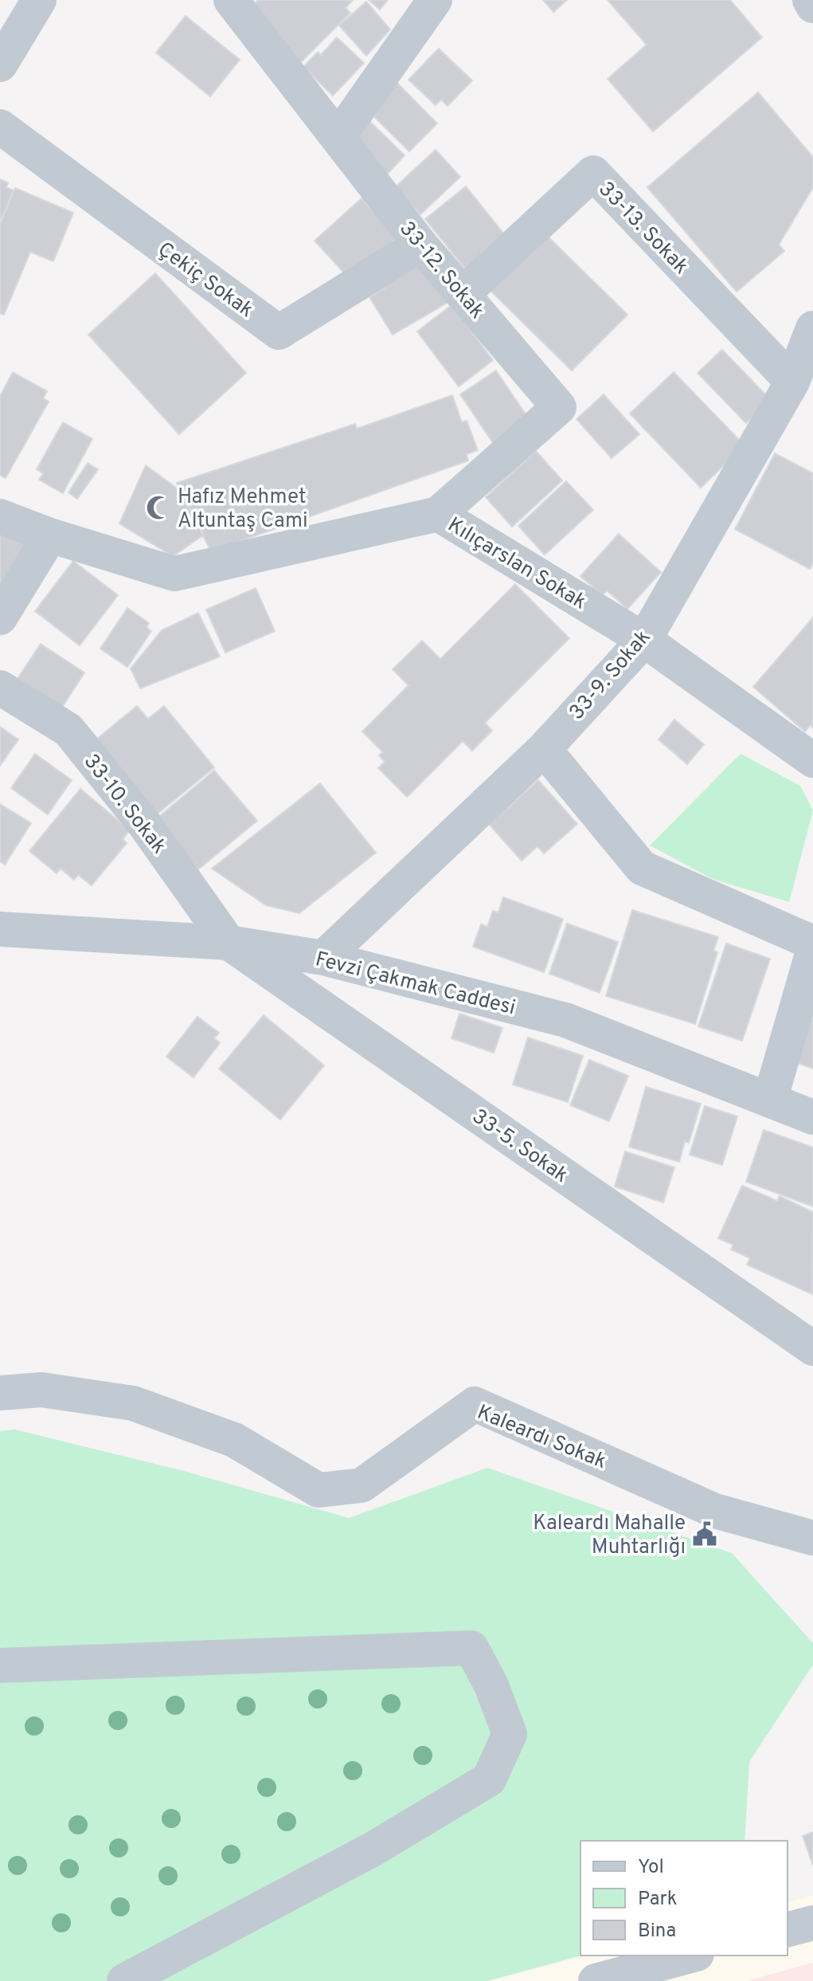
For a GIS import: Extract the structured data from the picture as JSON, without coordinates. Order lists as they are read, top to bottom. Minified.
{"streets":{"street":["33-13. Sokak","33-12. Sokak","Çekiç Sokak","Kılıçarslan Sokak","33-9. Sokak","33-10. Sokak","Fevzi Çakmak Caddesi","33-5. Sokak","Kaleardı Sokak"]},"crossings":[["33-13. Sokak","33-12. Sokak"],["33-13. Sokak","33-9. Sokak"],["33-12. Sokak","Çekiç Sokak"],["33-12. Sokak","Kılıçarslan Sokak"],["Kılıçarslan Sokak","33-9. Sokak"],["33-9. Sokak","Fevzi Çakmak Caddesi"],["33-10. Sokak","Fevzi Çakmak Caddesi"],["33-10. Sokak","33-5. Sokak"],["Fevzi Çakmak Caddesi","33-5. Sokak"]],"places":{"mosque":["Hafız Mehmet Altuntaş Cami"],"public building":["Kaleardı Mahalle Muhtarlığı"]},"legend":["Yol","Park","Bina"]}
